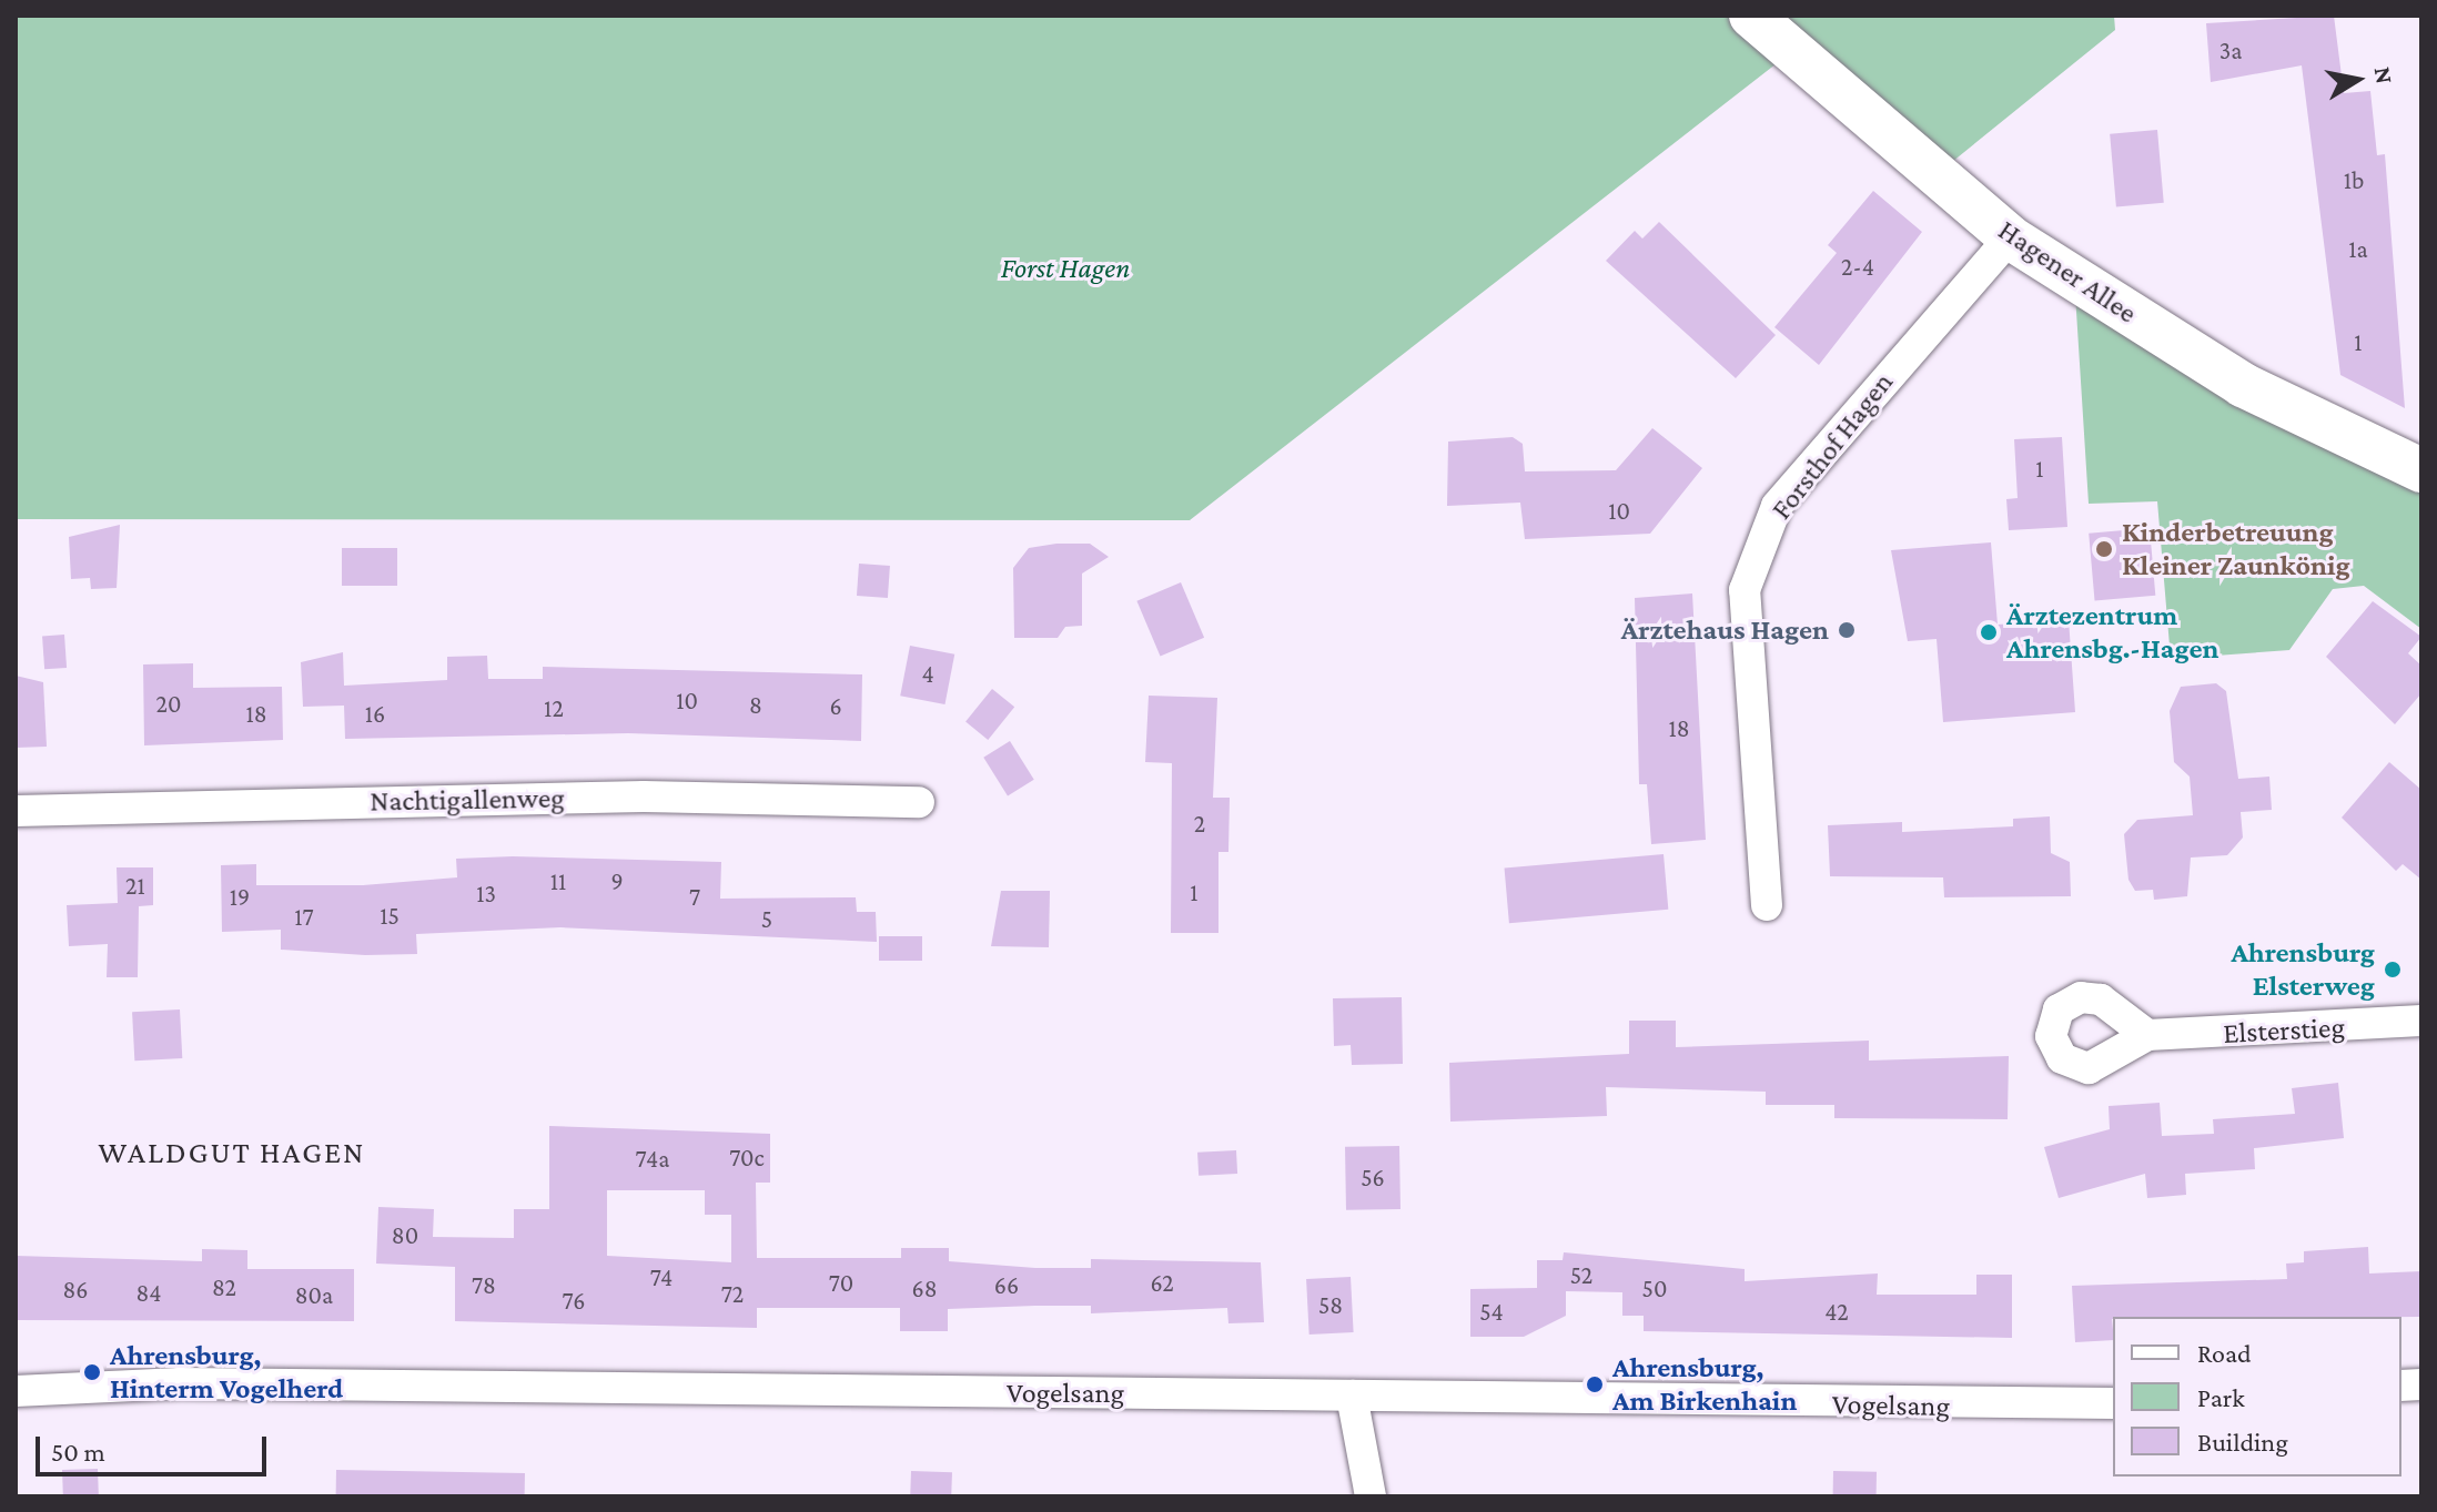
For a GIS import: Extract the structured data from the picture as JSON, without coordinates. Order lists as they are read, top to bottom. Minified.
{"streets":{"street":["Hagener Allee","Forsthof Hagen","Nachtigallenweg","Elsterstieg","Vogelsang"]},"crossings":[["Hagener Allee","Forsthof Hagen"]],"districts":["WALDGUT HAGEN"],"parks":["Forst Hagen"],"places":["Kinderbetreuung Kleiner Zaunkönig","Ärztehaus Hagen","Ärztezentrum Ahrensbg.-Hagen","Ahrensburg Elsterweg","Ahrensburg, Hinterm Vogelherd","Ahrensburg, Am Birkenhain"],"house_numbers":["3a","1b","1a","2-4","1","1","10","4","10","20","8","6","12","18","16","18","2","11","9","21","1","13","19","7","15","17","5","70c","74a","56","80","52","74","70","62","78","66","82","68","50","86","84","72","80a","76","58","54","42"],"legend":["Road","Park","Building"],"scale_bar":"50 m","north":"right"}
